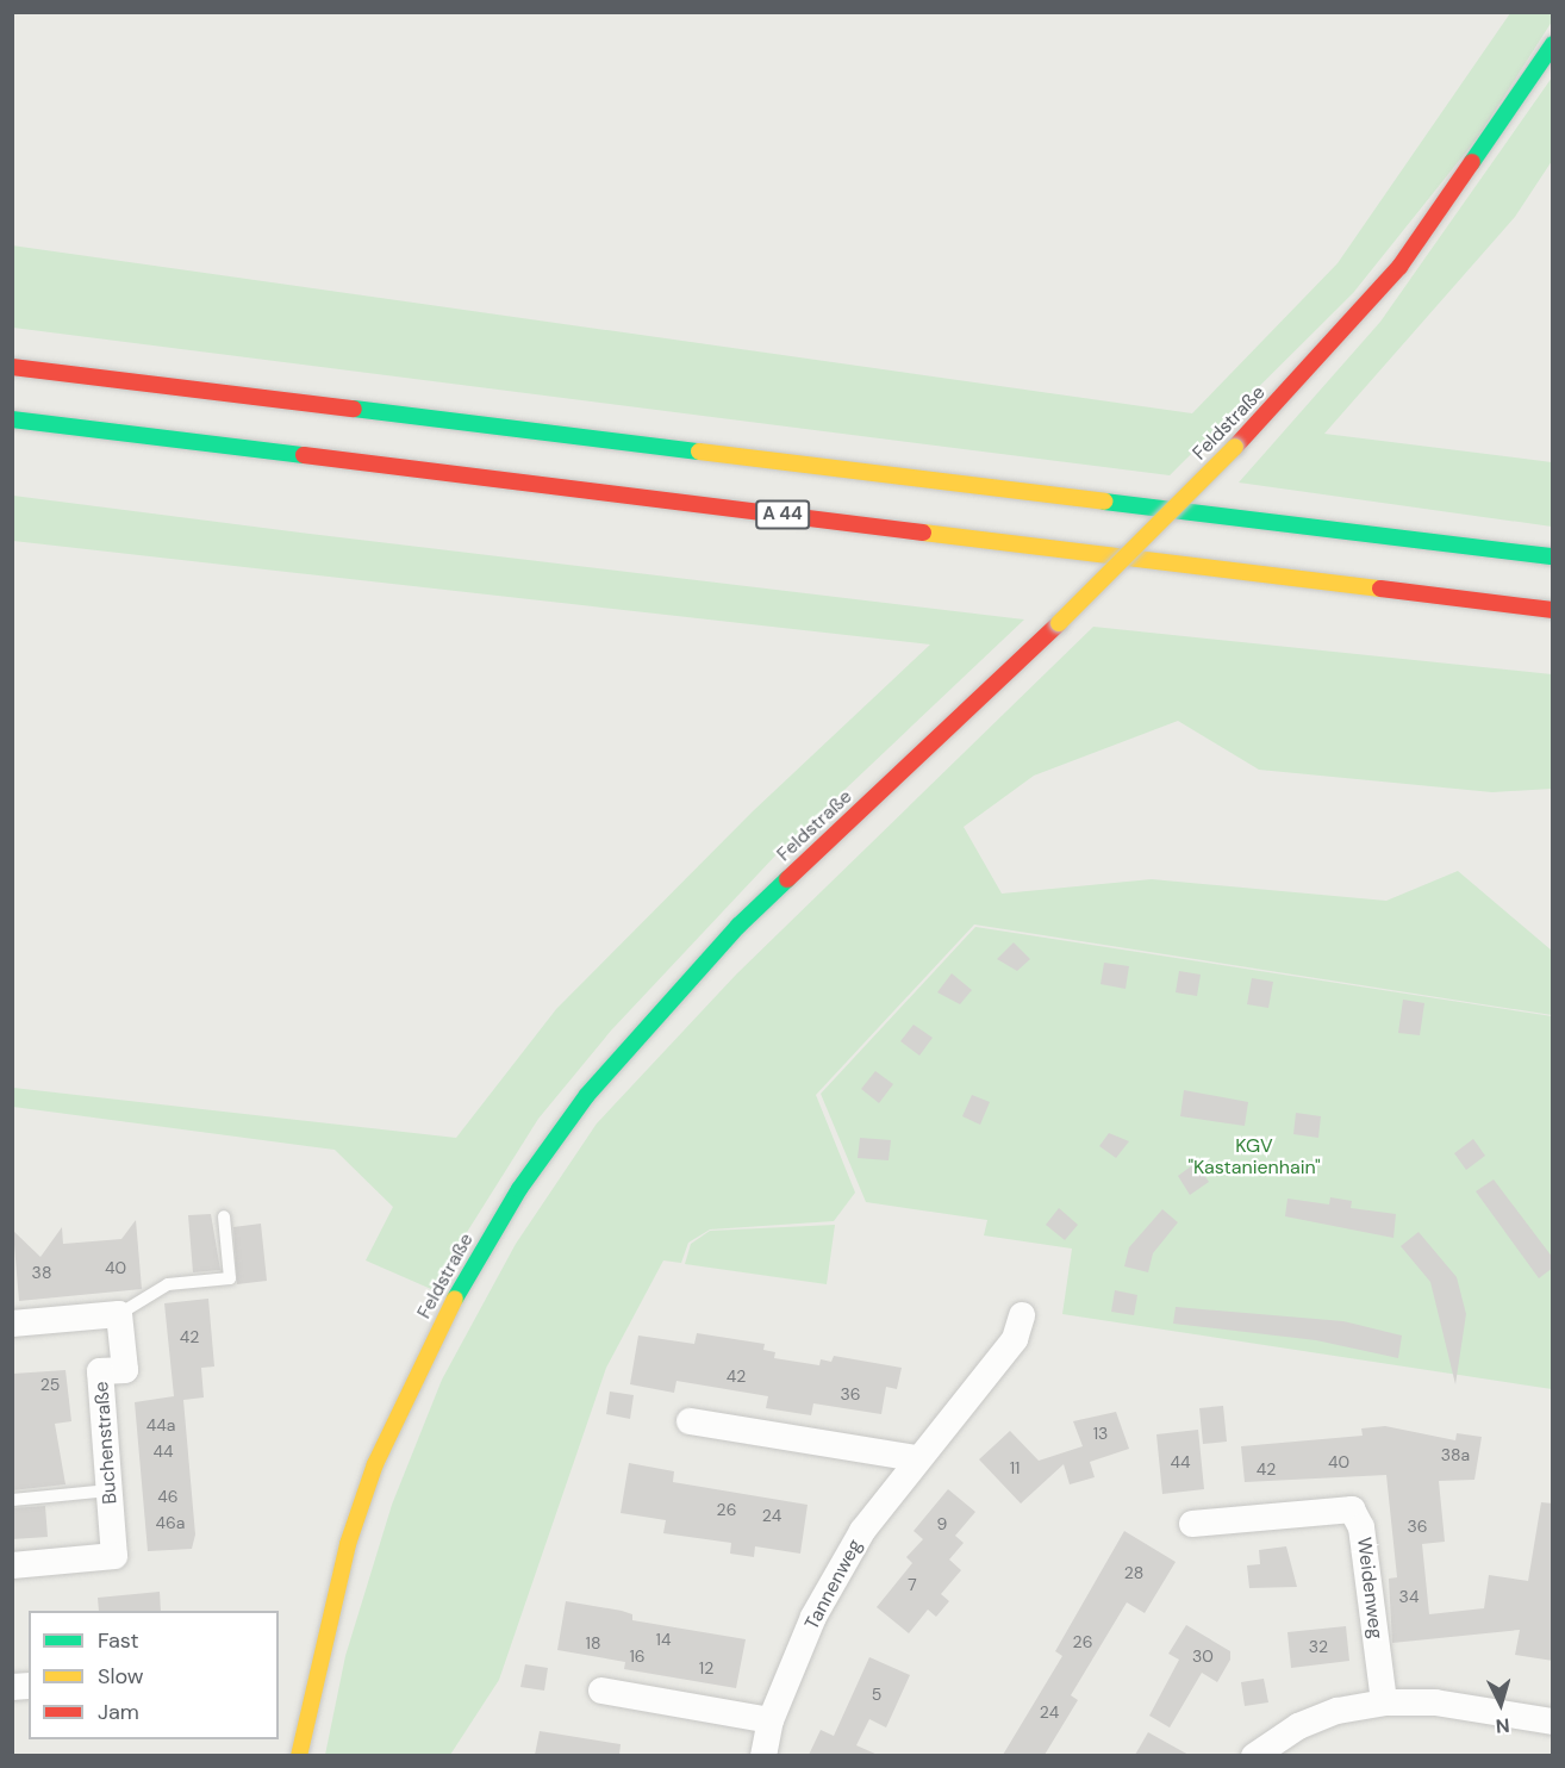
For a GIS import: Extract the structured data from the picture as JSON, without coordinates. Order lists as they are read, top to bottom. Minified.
{"streets":{"main road":["Feldstraße","A 44"],"street":["Buchenstraße","Tannenweg","Weidenweg"]},"parks":["KGV \"Kastanienhain\""],"house_numbers":["40","38","42","42","25","36","44a","13","44","38a","44","40","11","42","46","26","24","46a","9","36","28","7","34","14","26","18","32","16","30","12","5","24"],"legend":["Fast","Slow","Jam"],"north":"bottom"}
